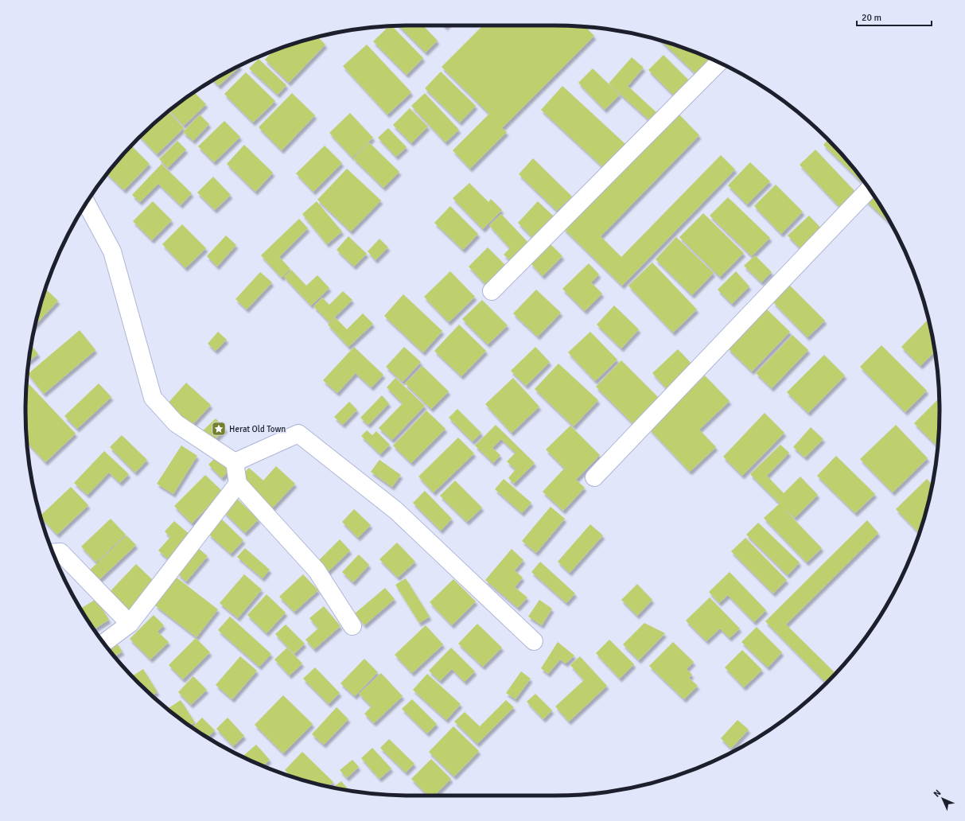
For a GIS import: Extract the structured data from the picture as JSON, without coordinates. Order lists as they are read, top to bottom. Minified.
{"places":{"place":["Herat Old Town"]},"scale_bar":"20 m","north":"top left"}
